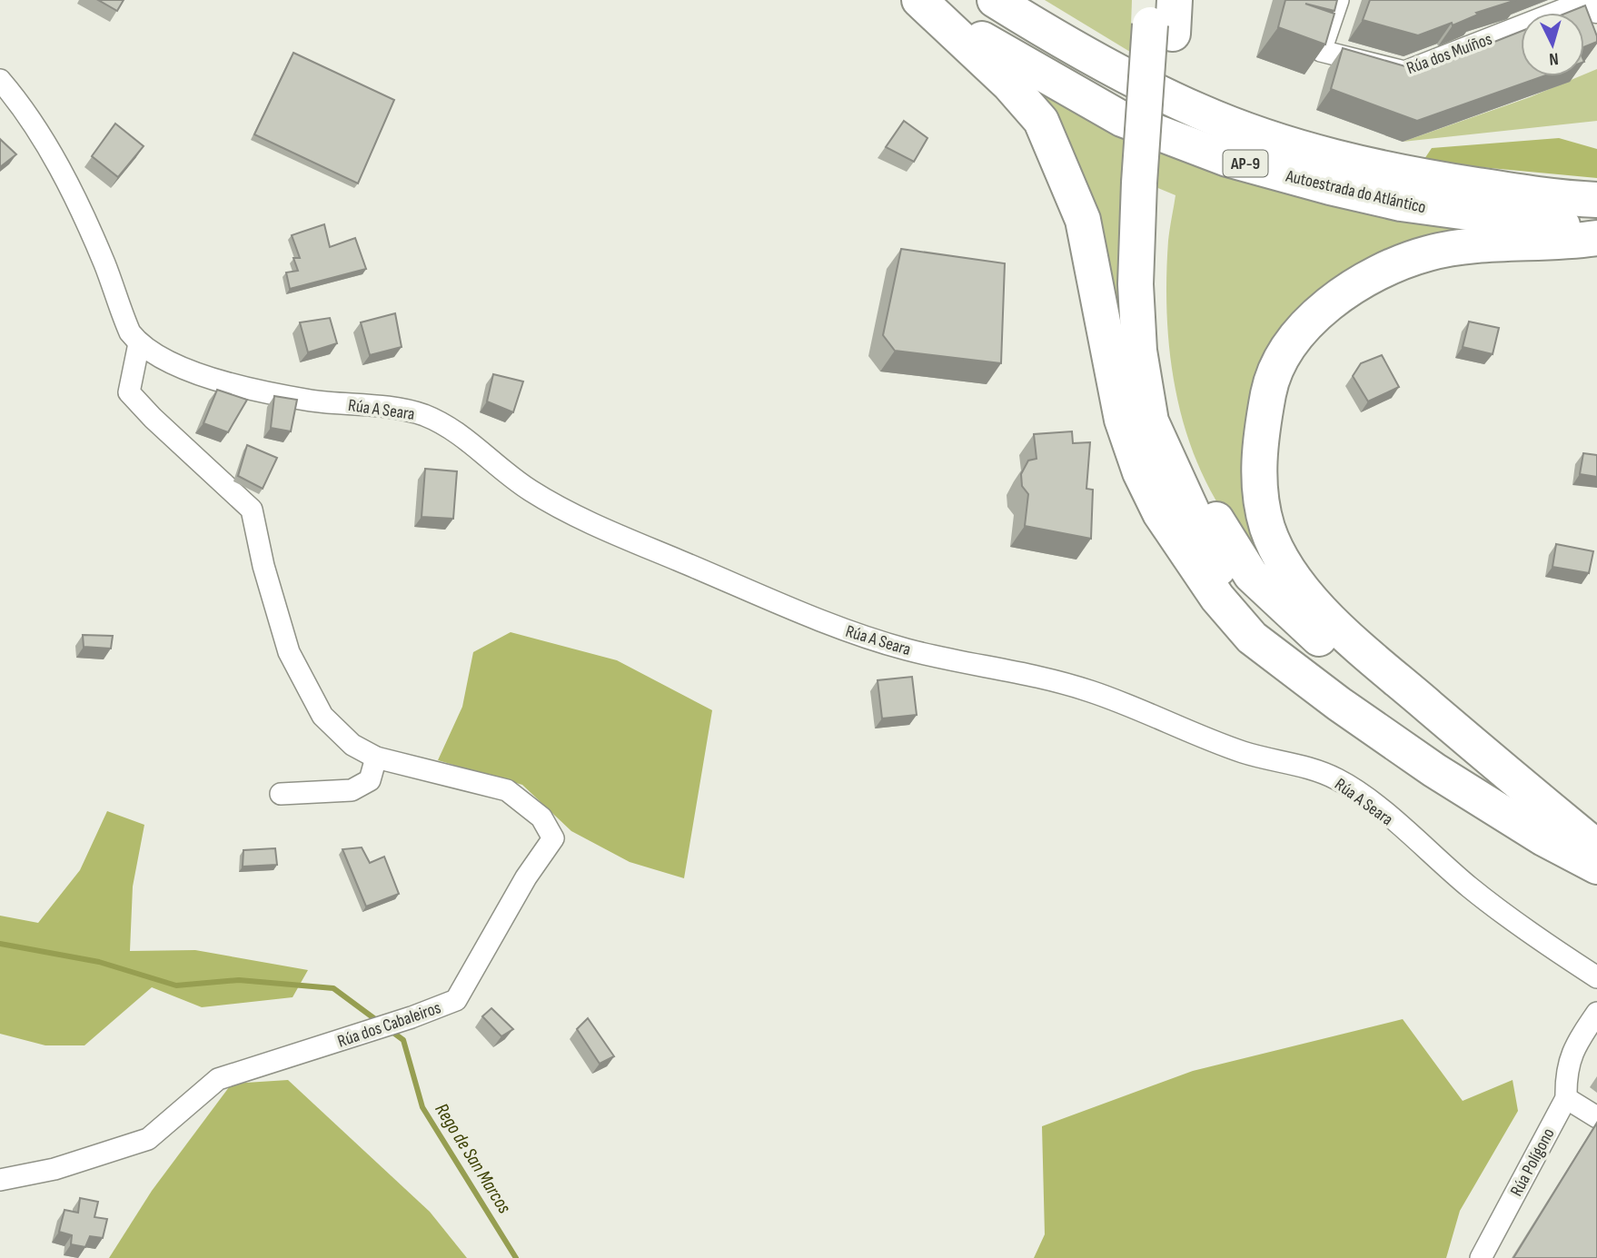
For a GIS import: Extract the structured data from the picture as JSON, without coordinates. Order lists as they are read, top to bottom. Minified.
{"streets":{"highway":["AP-9","Autoestrada do Atlántico"],"street":["Rúa dos Muíños","Rúa A Seara","Rúa dos Cabaleiros","Rúa Polígono"]},"water":["Rego de San Marcos"],"north":"bottom"}
